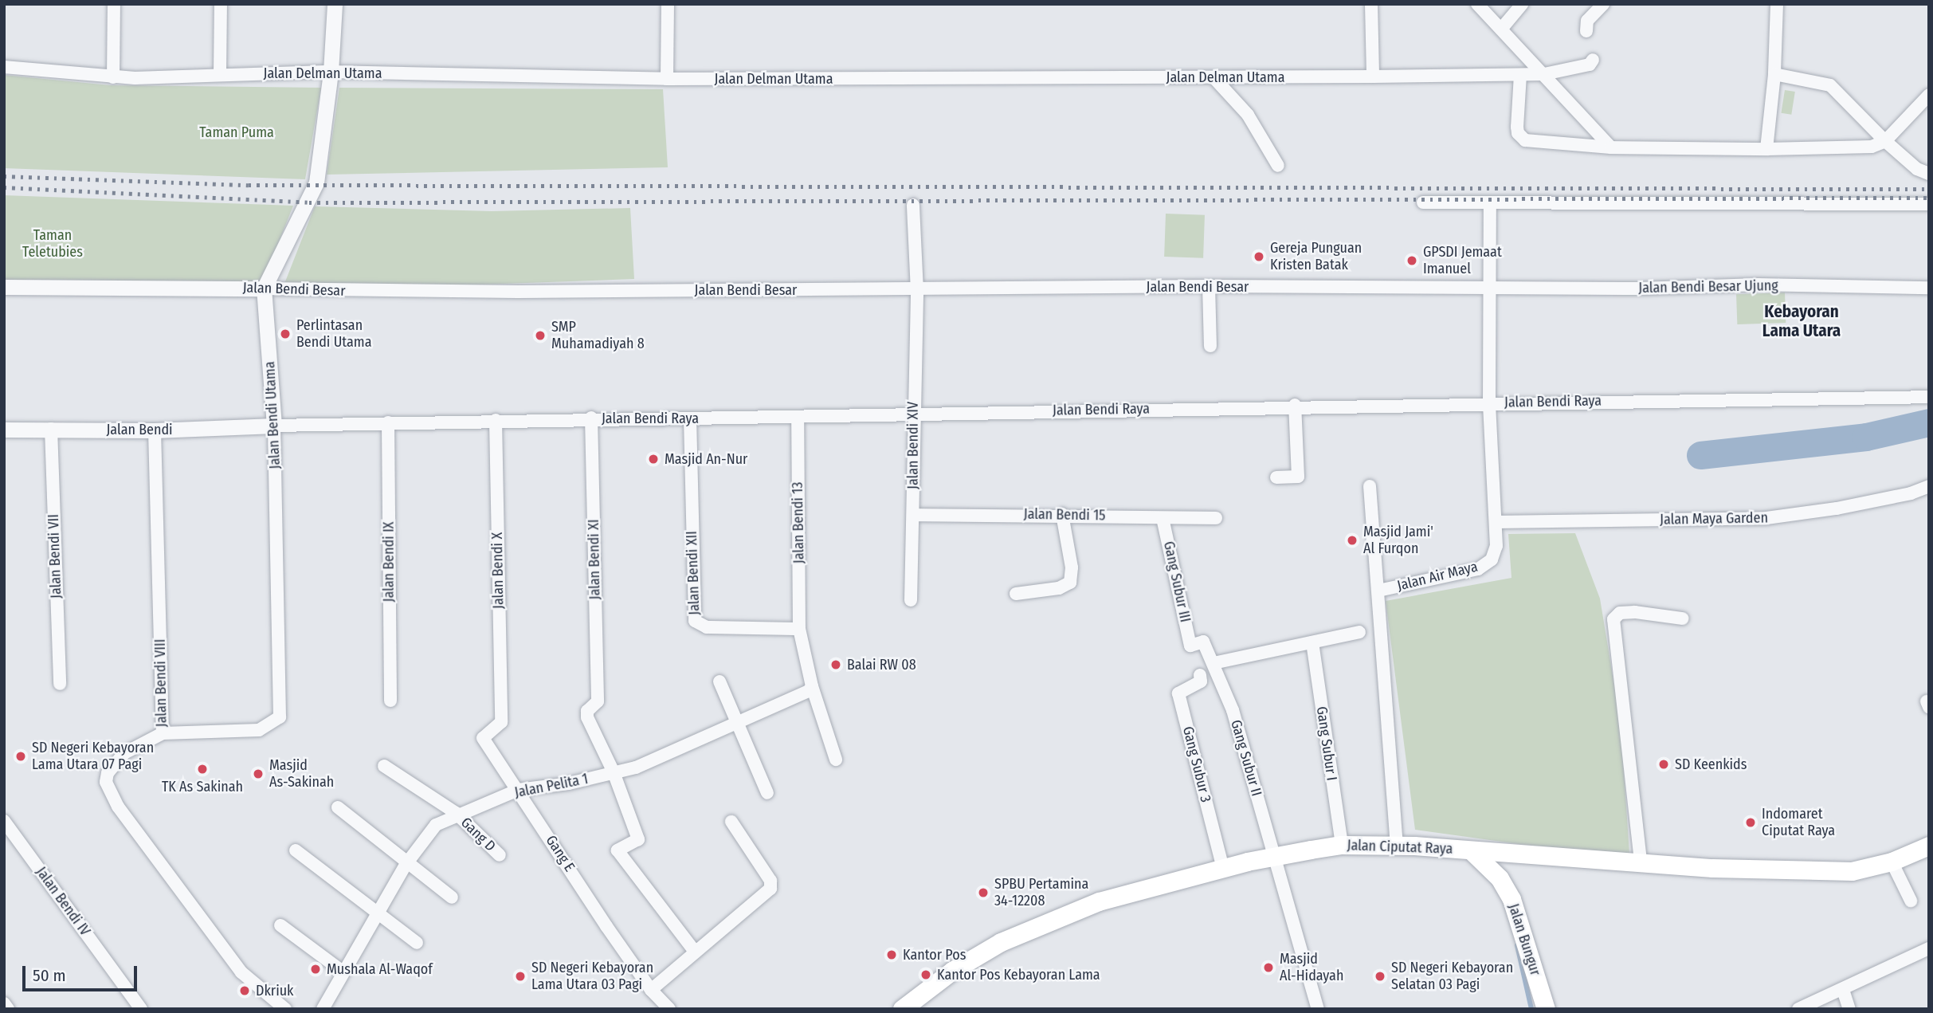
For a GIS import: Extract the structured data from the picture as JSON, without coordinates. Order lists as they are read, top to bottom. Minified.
{"streets":{"main road":["Jalan Ciputat Raya","Jalan Bungur"],"street":["Jalan Delman Utama","Jalan Bendi Besar","Jalan Bendi Besar Ujung","Jalan Bendi Raya","Jalan Bendi Utama","Jalan Bendi","Jalan Bendi XIV","Jalan Bendi 15","Jalan Maya Garden","Jalan Bendi 13","Jalan Bendi VII","Jalan Bendi XI","Jalan Bendi IX","Jalan Bendi X","Jalan Bendi XII","Jalan Air Maya","Gang Subur III","Jalan Bendi VIII","Gang Subur I","Gang Subur II","Gang Subur 3","Jalan Pelita 1","Gang D","Gang E","Jalan Bendi IV"]},"crossings":[["Jalan Bendi Besar","Jalan Bendi Besar Ujung"],["Jalan Bendi Besar","Jalan Bendi Utama"],["Jalan Bendi Besar","Jalan Bendi XIV"],["Jalan Bendi Besar","Jalan Air Maya"],["Jalan Bendi Besar Ujung","Jalan Air Maya"],["Jalan Bendi Raya","Jalan Bendi Utama"],["Jalan Bendi Raya","Jalan Bendi"],["Jalan Bendi Raya","Jalan Bendi XIV"],["Jalan Bendi Raya","Jalan Bendi 13"],["Jalan Bendi Raya","Jalan Bendi XI"],["Jalan Bendi Raya","Jalan Bendi IX"],["Jalan Bendi Raya","Jalan Bendi X"],["Jalan Bendi Raya","Jalan Bendi XII"],["Jalan Bendi Raya","Jalan Air Maya"],["Jalan Bendi Utama","Jalan Bendi"],["Jalan Bendi Utama","Jalan Bendi VIII"],["Jalan Bendi","Jalan Bendi VII"],["Jalan Bendi","Jalan Bendi VIII"],["Jalan Bendi XIV","Jalan Bendi 15"],["Jalan Bendi 15","Gang Subur III"],["Jalan Maya Garden","Jalan Air Maya"],["Jalan Bendi 13","Jalan Bendi XII"],["Jalan Bendi XI","Jalan Pelita 1"],["Jalan Bendi X","Gang E"],["Jalan Air Maya","Jalan Ciputat Raya"],["Gang Subur III","Gang Subur II"],["Gang Subur I","Jalan Ciputat Raya"],["Gang Subur II","Jalan Ciputat Raya"],["Gang Subur 3","Jalan Ciputat Raya"],["Jalan Pelita 1","Gang D"],["Jalan Pelita 1","Gang E"],["Jalan Ciputat Raya","Jalan Bungur"]],"districts":["Kebayoran Lama Utara"],"parks":["Taman Puma","Taman Teletubies"],"places":["Gereja Punguan Kristen Batak","GPSDI Jemaat Imanuel","Perlintasan Bendi Utama","SMP Muhamadiyah 8","Masjid An-Nur","Masjid Jami' Al Furqon","Balai RW 08","SD Negeri Kebayoran Lama Utara 07 Pagi","SD Keenkids","TK As Sakinah","Masjid As-Sakinah","Indomaret Ciputat Raya","SPBU Pertamina 34-12208","Kantor Pos","Masjid Al-Hidayah","Mushala Al-Waqof","Kantor Pos Kebayoran Lama","SD Negeri Kebayoran Lama Utara 03 Pagi","SD Negeri Kebayoran Selatan 03 Pagi","Dkriuk"],"scale_bar":"50 m"}
